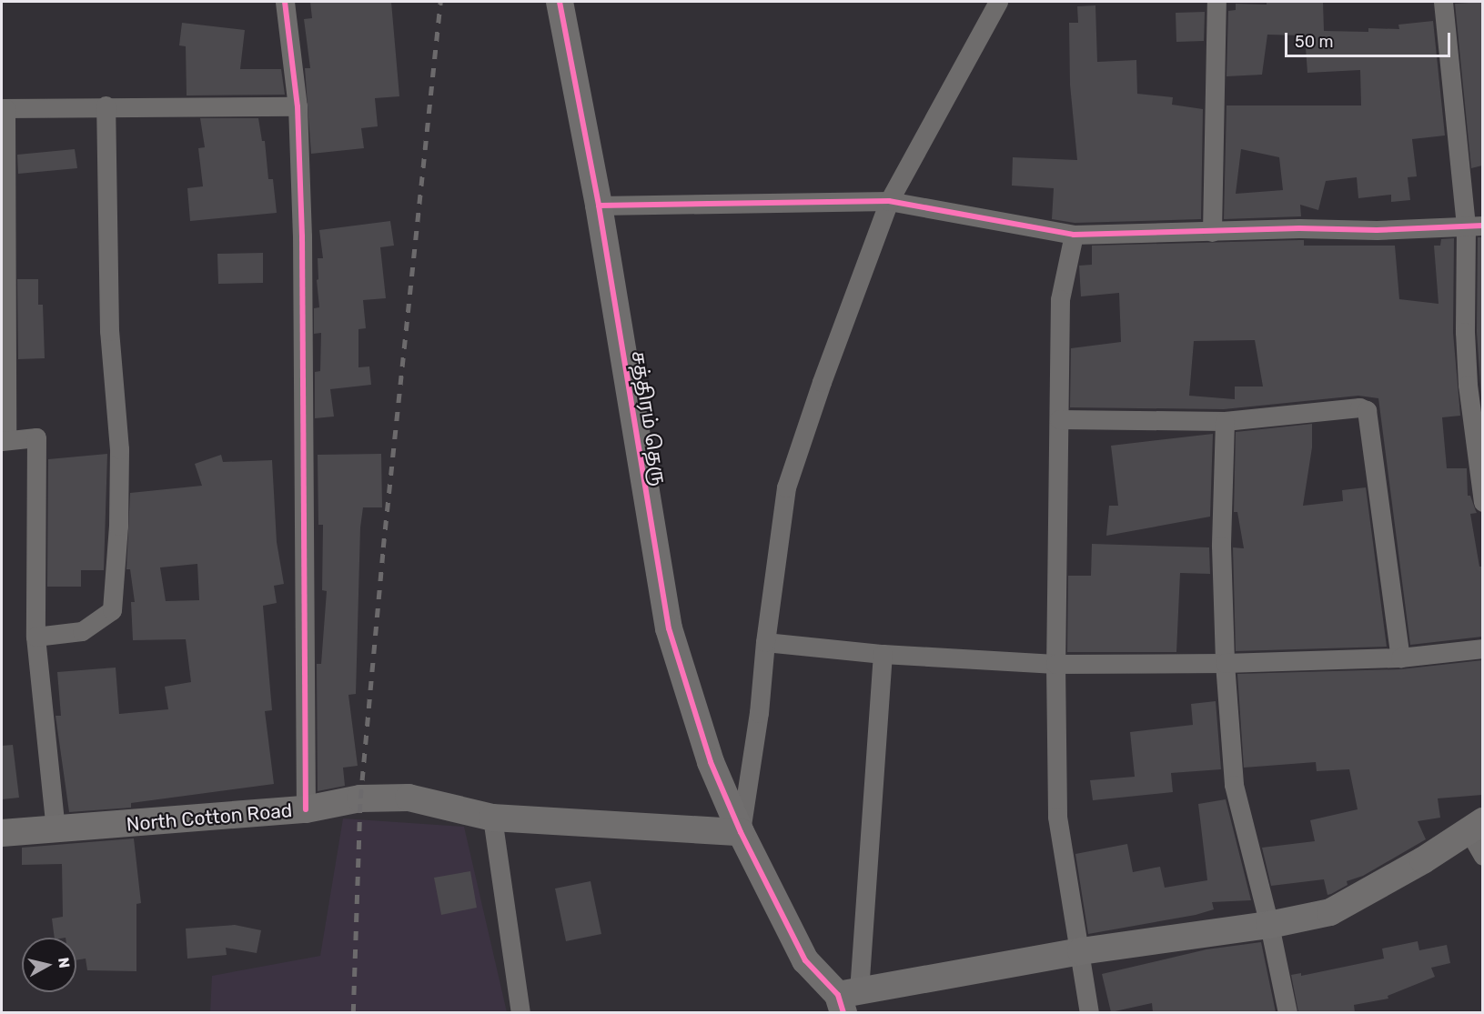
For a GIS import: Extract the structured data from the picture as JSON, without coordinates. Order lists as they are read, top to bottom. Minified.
{"streets":{"street":["சத்திரம் தெரு","North Cotton Road"]},"crossings":[["சத்திரம் தெரு","North Cotton Road"]],"scale_bar":"50 m","north":"right"}
